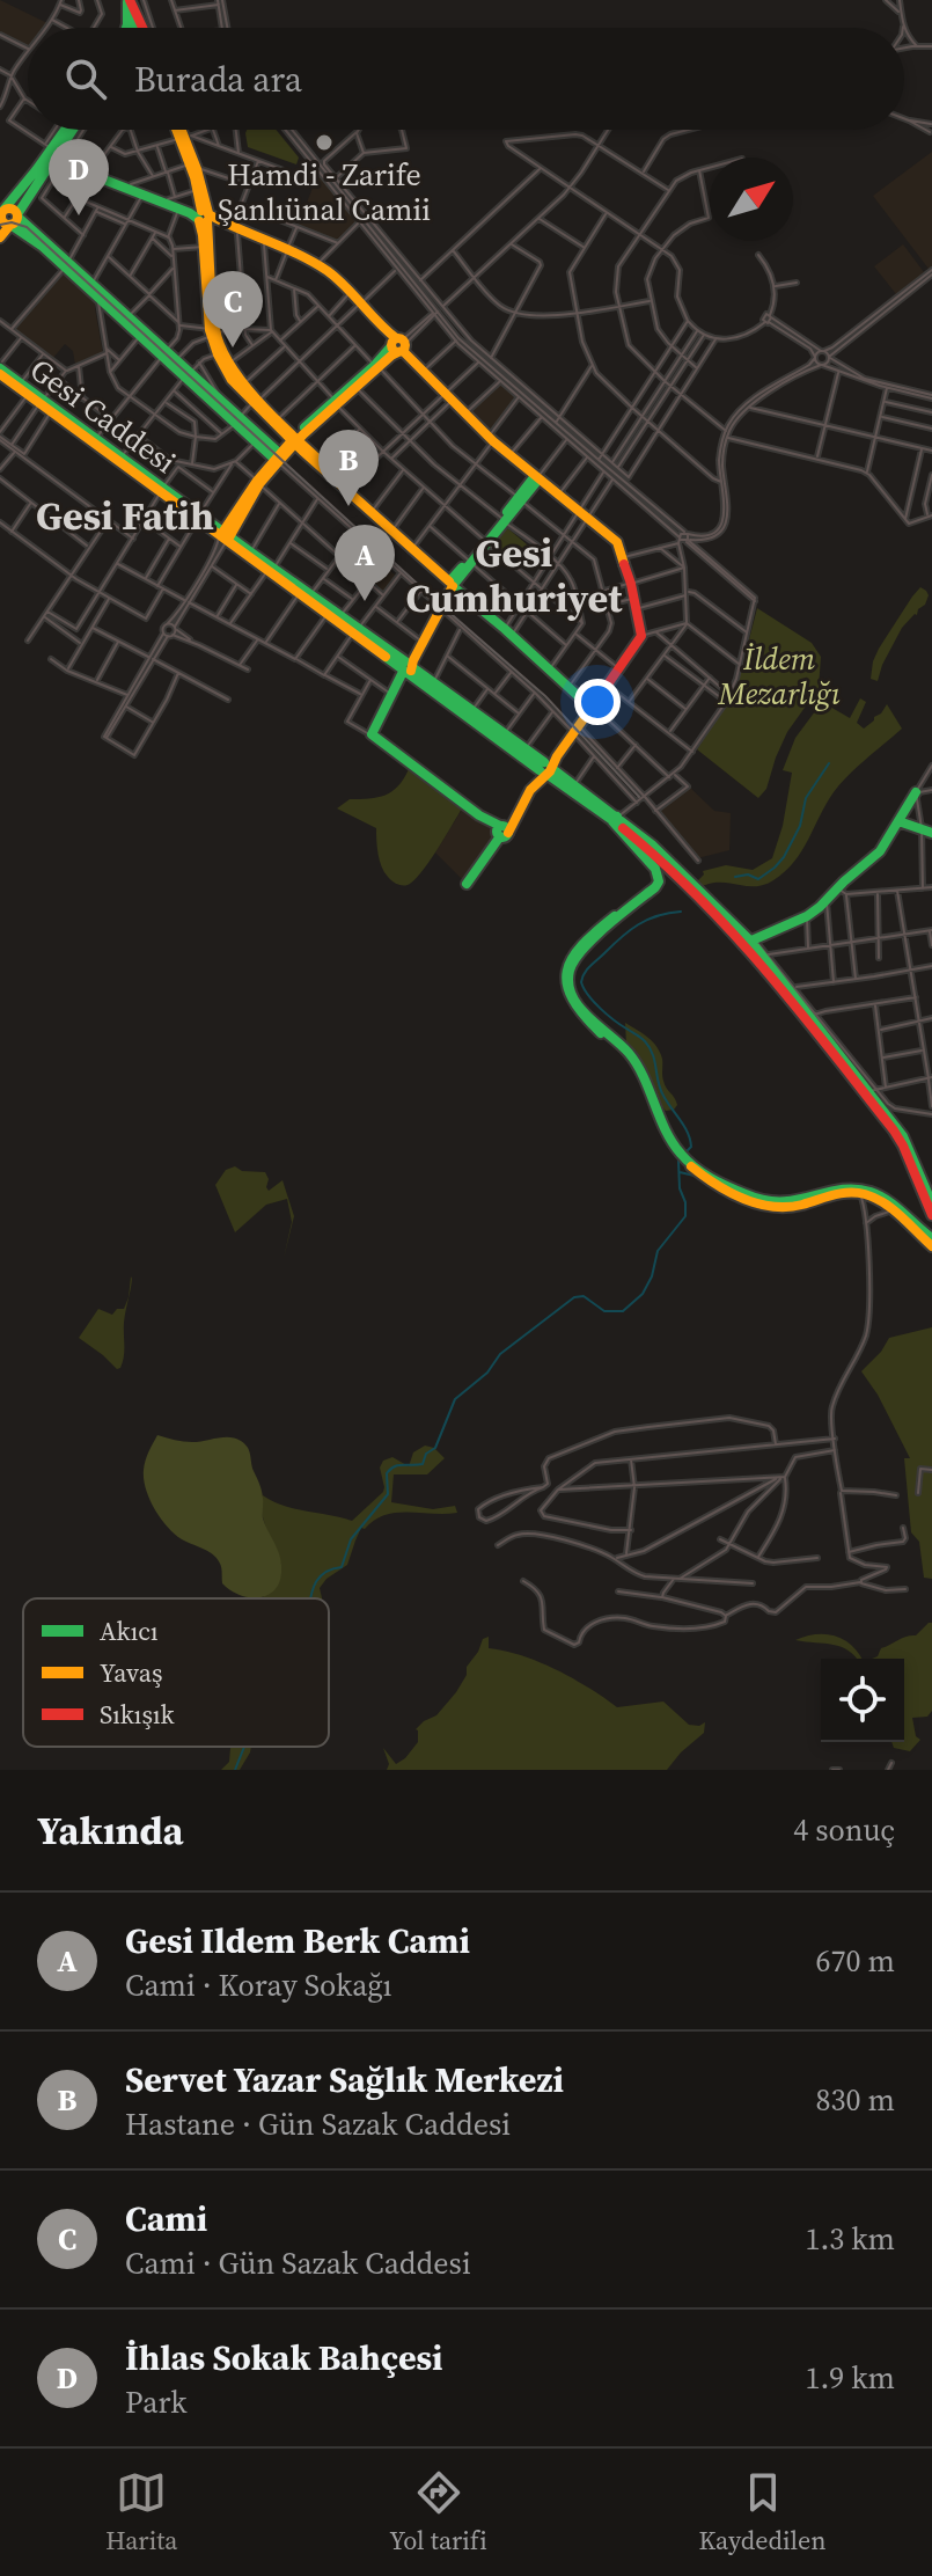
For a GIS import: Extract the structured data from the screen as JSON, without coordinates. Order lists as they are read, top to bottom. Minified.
{"streets":{"street":["Gesi Caddesi"]},"districts":["Gesi Fatih","Gesi Cumhuriyet"],"parks":["İldem Mezarlığı"],"places":["Hamdi - Zarife Şanlıünal Camii"],"legend":["Akıcı","Yavaş","Sıkışık"],"north":"top right","page":{"search":"Burada ara","pins":["D","C","B","A"],"heading":["Yakında","4 sonuç"],"list":[{"mark":"A","name":"Gesi Ildem Berk Cami","note":"Cami · Koray Sokağı","value":"670 m"},{"mark":"B","name":"Servet Yazar Sağlık Merkezi","note":"Hastane · Gün Sazak Caddesi","value":"830 m"},{"mark":"C","name":"Cami","note":"Cami · Gün Sazak Caddesi","value":"1.3 km"},{"mark":"D","name":"İhlas Sokak Bahçesi","note":"Park","value":"1.9 km"}],"nav":["Harita","Yol tarifi","Kaydedilen"]}}
